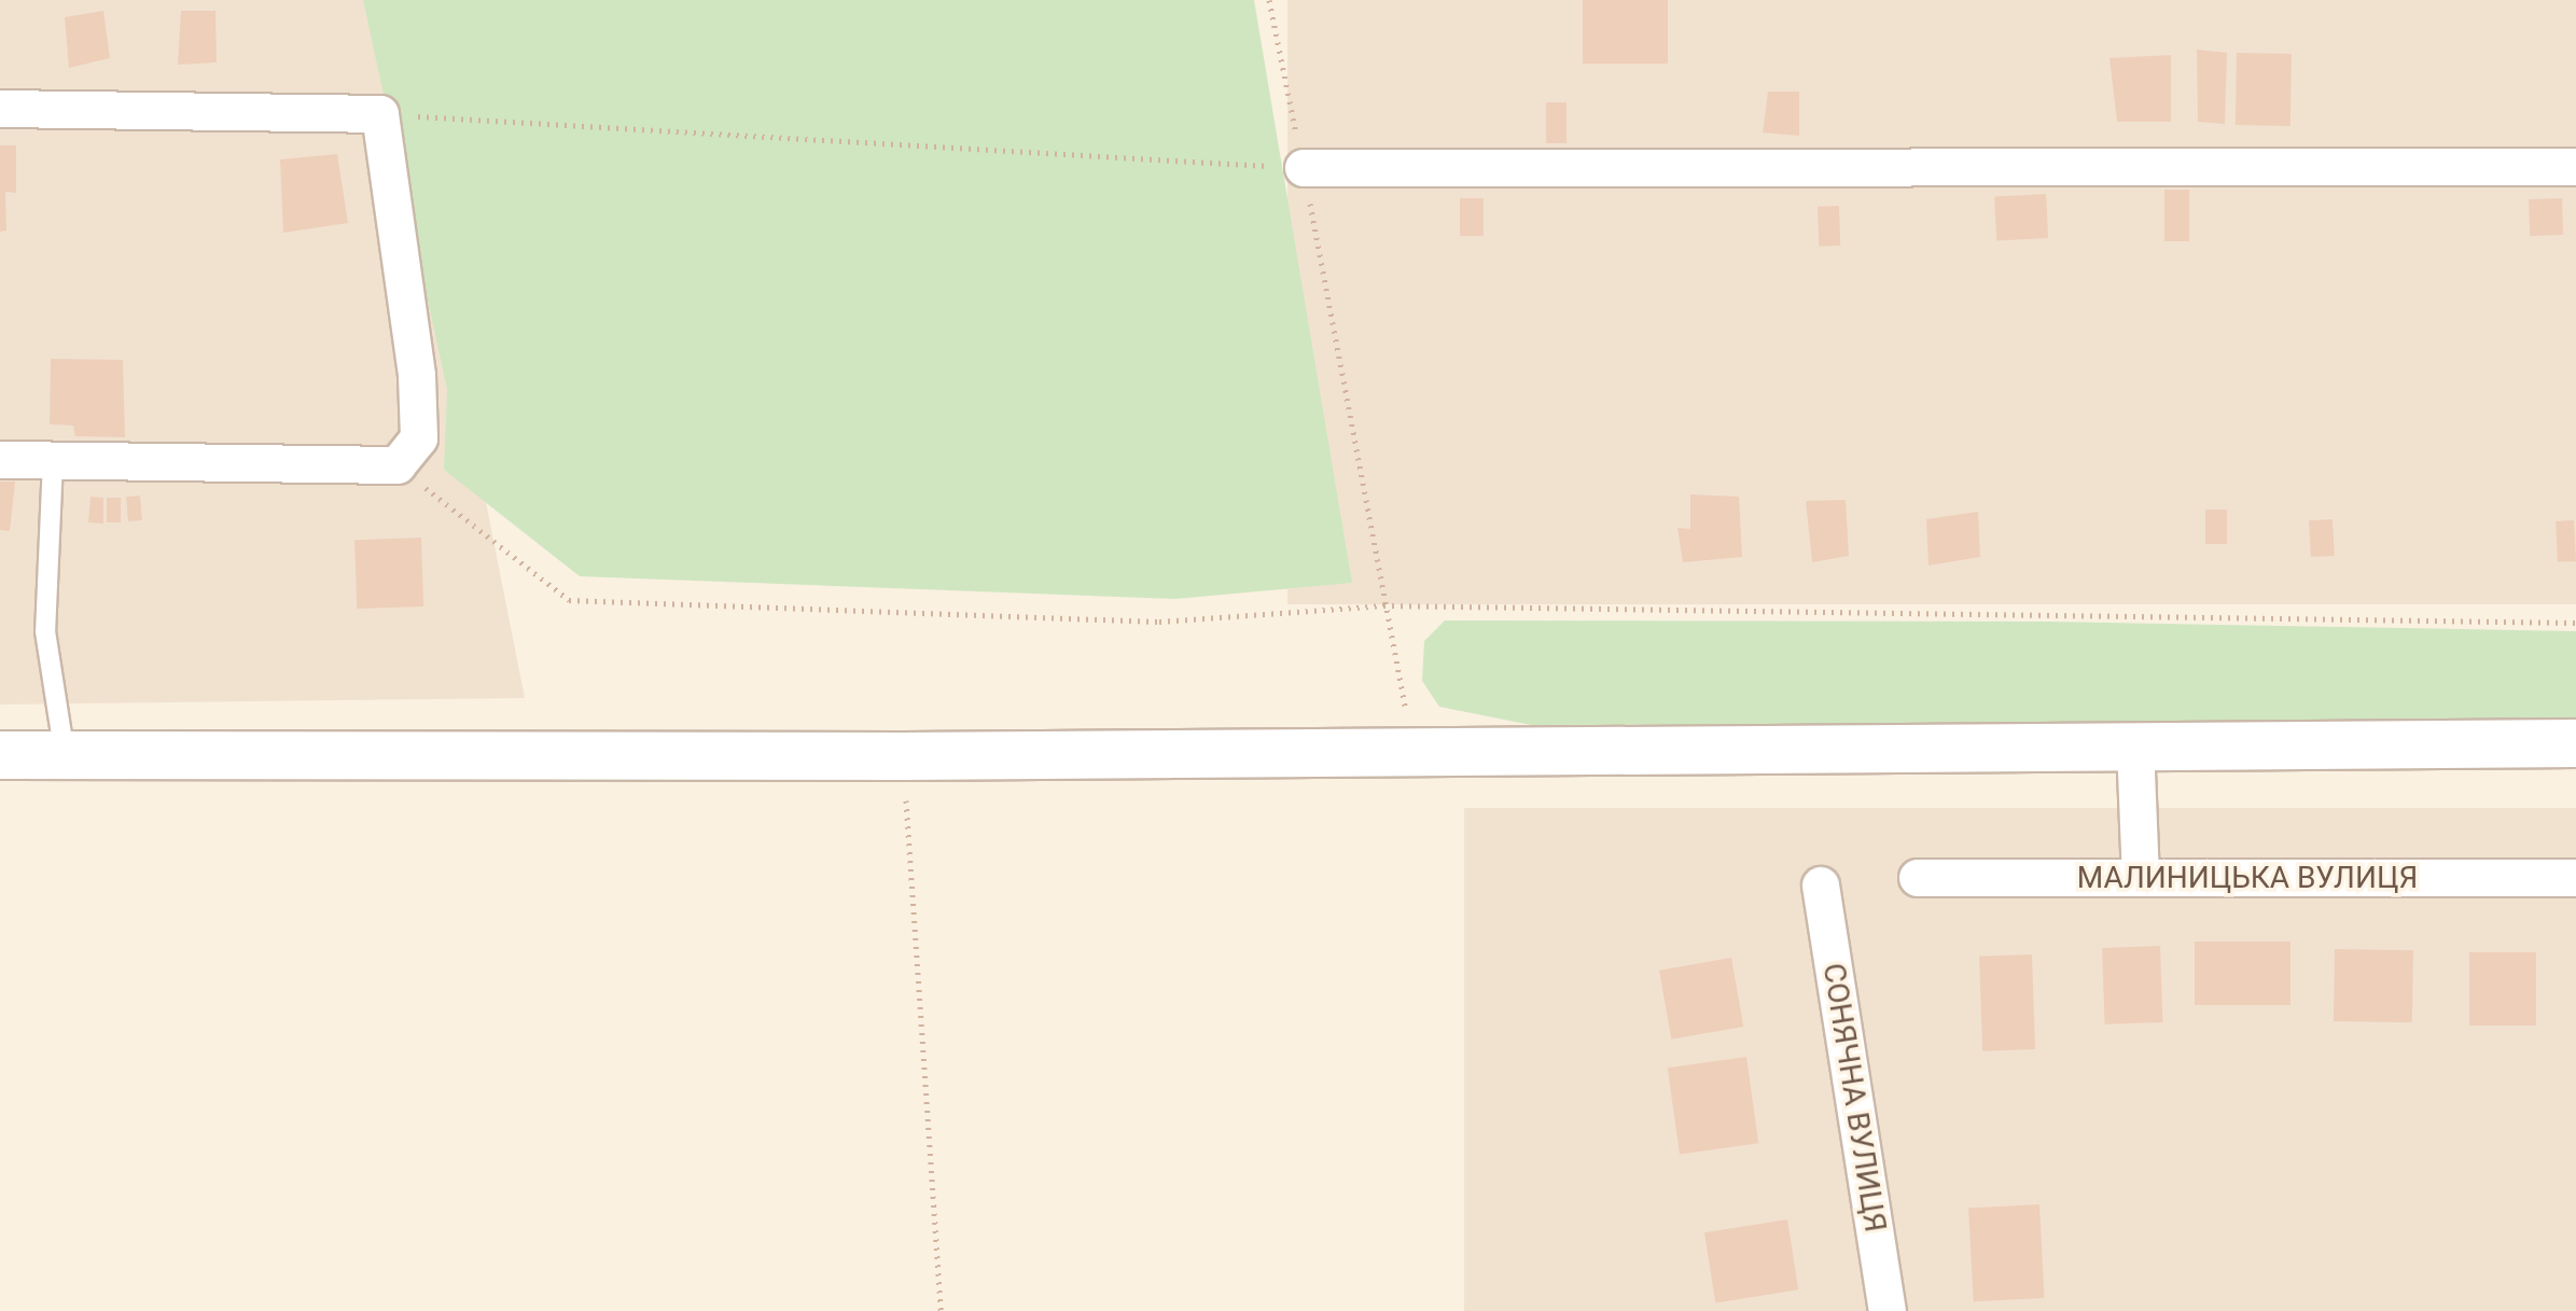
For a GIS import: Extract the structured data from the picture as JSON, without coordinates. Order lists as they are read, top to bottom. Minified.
{"streets":{"street":["МАЛИНИЦЬКА ВУЛИЦЯ","СОНЯЧНА ВУЛИЦЯ"]}}
